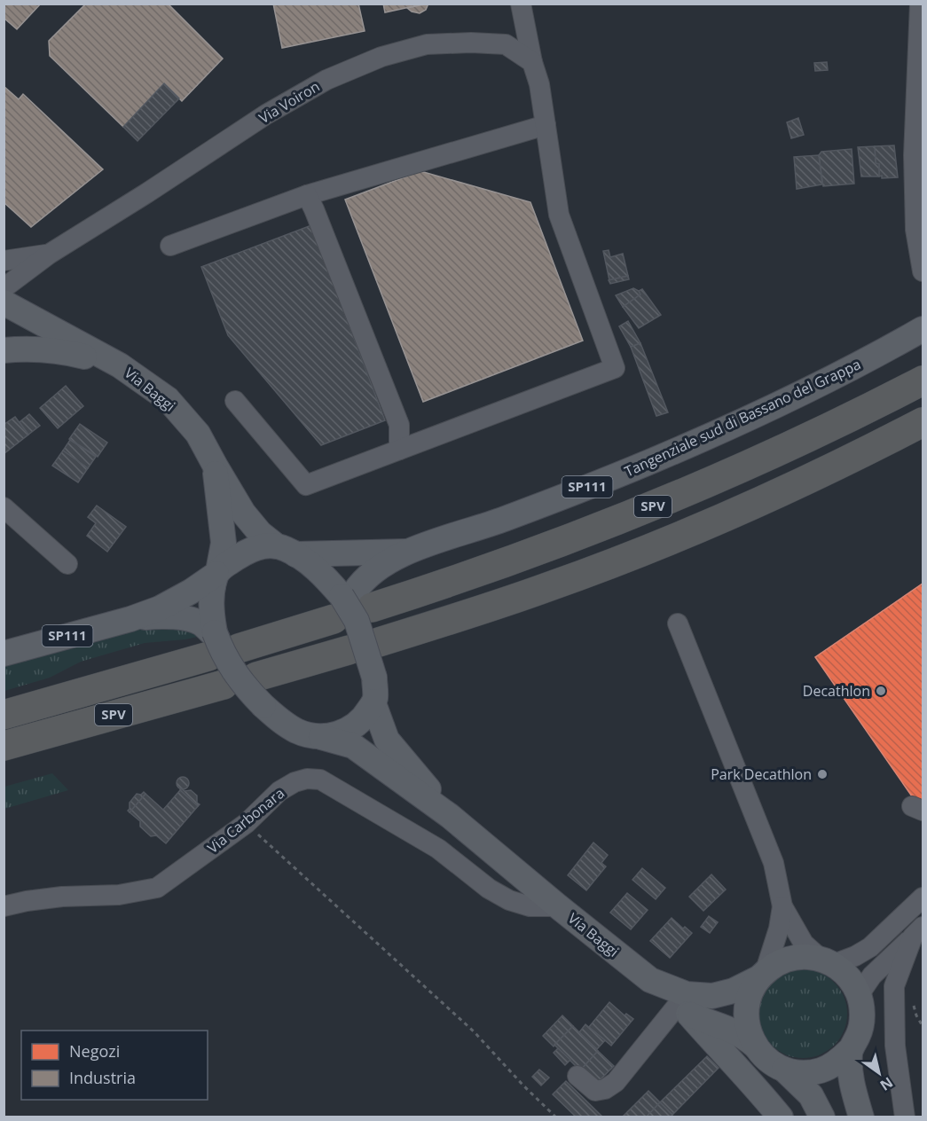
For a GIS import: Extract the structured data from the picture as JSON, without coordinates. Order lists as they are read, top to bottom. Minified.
{"streets":{"highway":["SPV"],"main road":["Via Baggi","Tangenziale sud di Bassano del Grappa","SP111"],"street":["Via Voiron","Via Carbonara"]},"crossings":[["Via Baggi","Tangenziale sud di Bassano del Grappa"],["Via Baggi","Via Carbonara"],["Tangenziale sud di Bassano del Grappa","SPV"]],"places":["Decathlon","Park Decathlon"],"legend":["Negozi","Industria"],"north":"bottom right"}
